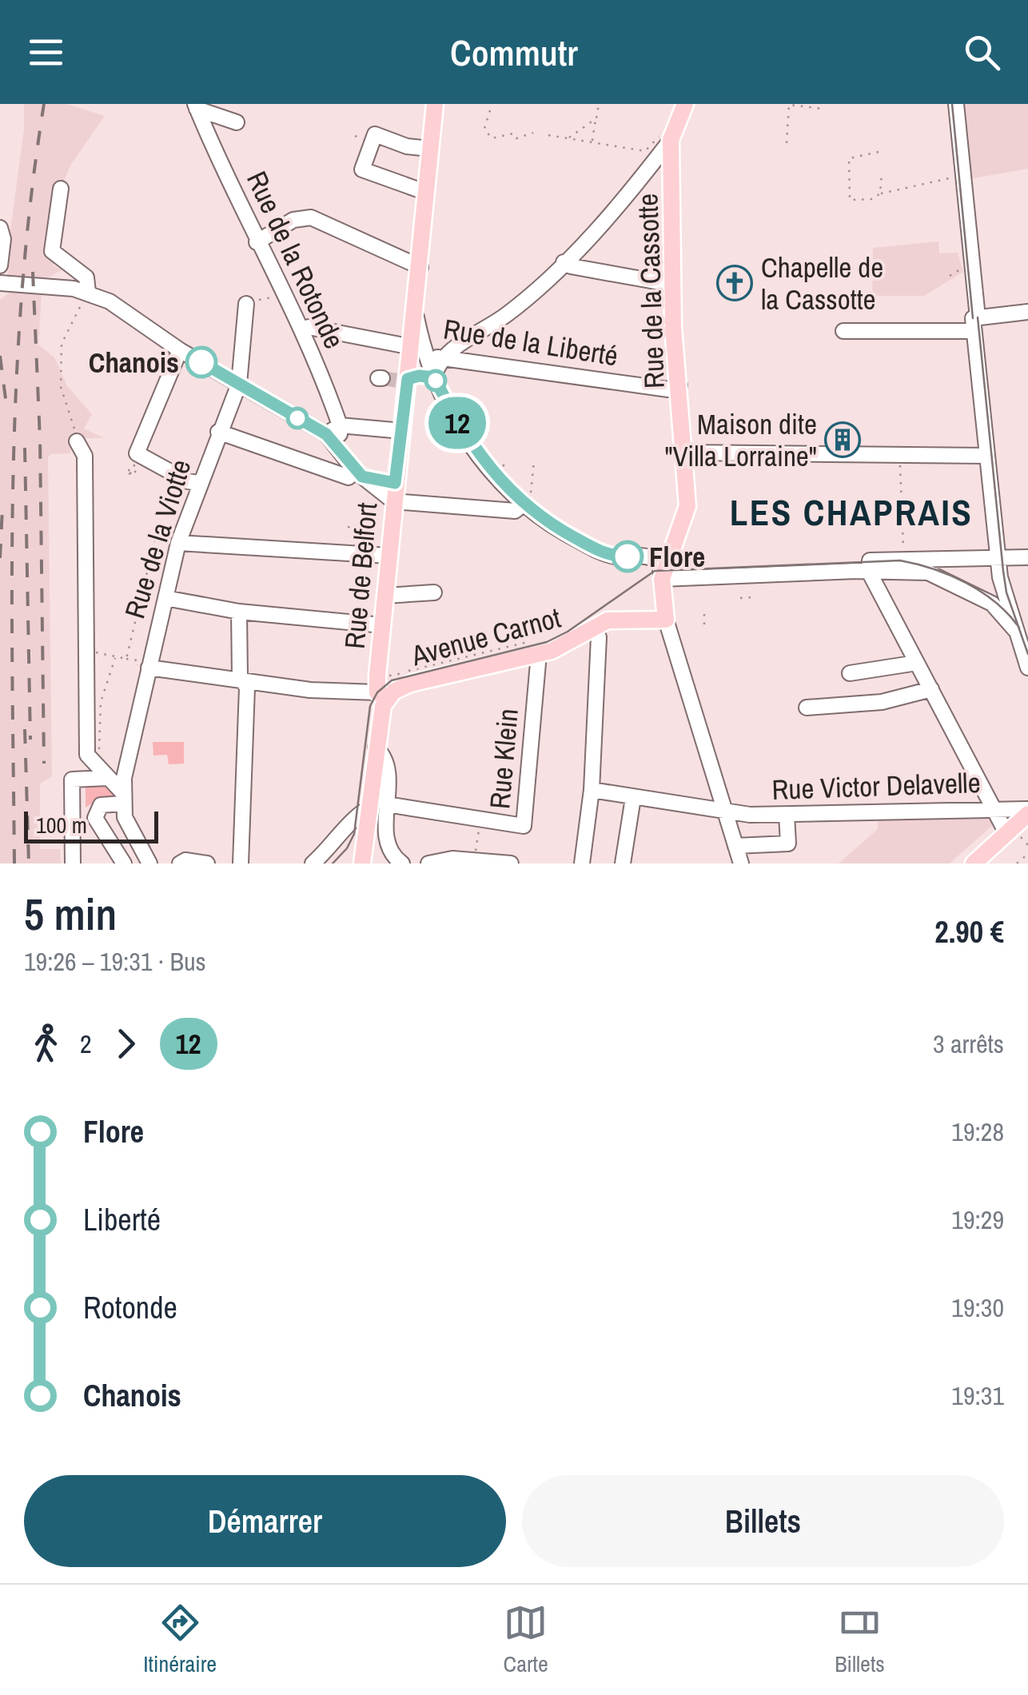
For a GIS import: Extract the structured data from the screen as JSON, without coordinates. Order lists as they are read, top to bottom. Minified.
{"streets":{"main road":["Rue de la Cassotte","Rue de Belfort","Avenue Carnot"],"street":["Rue de la Rotonde","Rue de la Liberté","Rue de la Viotte","Rue Klein","Rue Victor Delavelle"]},"crossings":[["Rue de la Rotonde","Rue de la Liberté"],["Rue de la Cassotte","Rue de la Liberté"],["Rue de la Cassotte","Rue de Belfort"],["Rue de la Liberté","Rue de Belfort"],["Rue de Belfort","Avenue Carnot"],["Avenue Carnot","Rue Klein"]],"districts":["LES CHAPRAIS"],"places":{"church":["Chapelle de la Cassotte"],"other":["Chanois","Flore"],"building":["Maison dite \"Villa Lorraine\""]},"lines":["bus line 12"],"scale_bar":"100 m","page":{"header":"Commutr","on_map":"12","scale":"100 m","heading":["5 min","19:26 – 19:31 · Bus","2.90 €"],"legs":["2","12","3 arrêts"],"list":[{"name":"Flore","value":"19:28"},{"name":"Liberté","value":"19:29"},{"name":"Rotonde","value":"19:30"},{"name":"Chanois","value":"19:31"}],"buttons":["Démarrer","Billets"],"tabs":["Itinéraire","Carte","Billets"]}}
